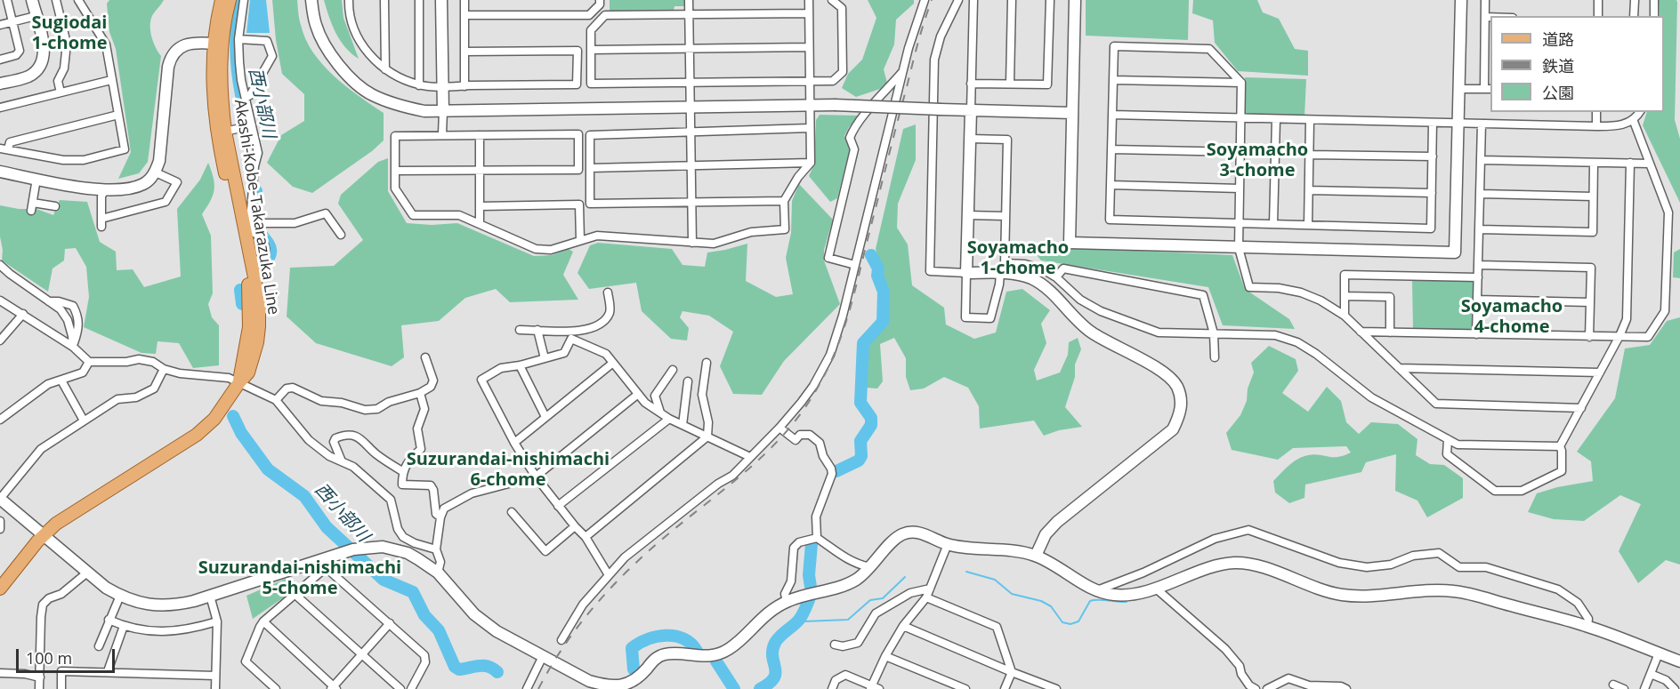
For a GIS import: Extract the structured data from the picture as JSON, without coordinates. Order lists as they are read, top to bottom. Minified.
{"streets":{"main road":["Akashi-Kobe-Takarazuka Line"]},"districts":["Sugiodai 1-chome","Soyamacho 3-chome","Soyamacho 1-chome","Soyamacho 4-chome","Suzurandai-nishimachi 6-chome","Suzurandai-nishimachi 5-chome"],"water":["西小部川"],"legend":["道路","鉄道","公園"],"scale_bar":"100 m"}
